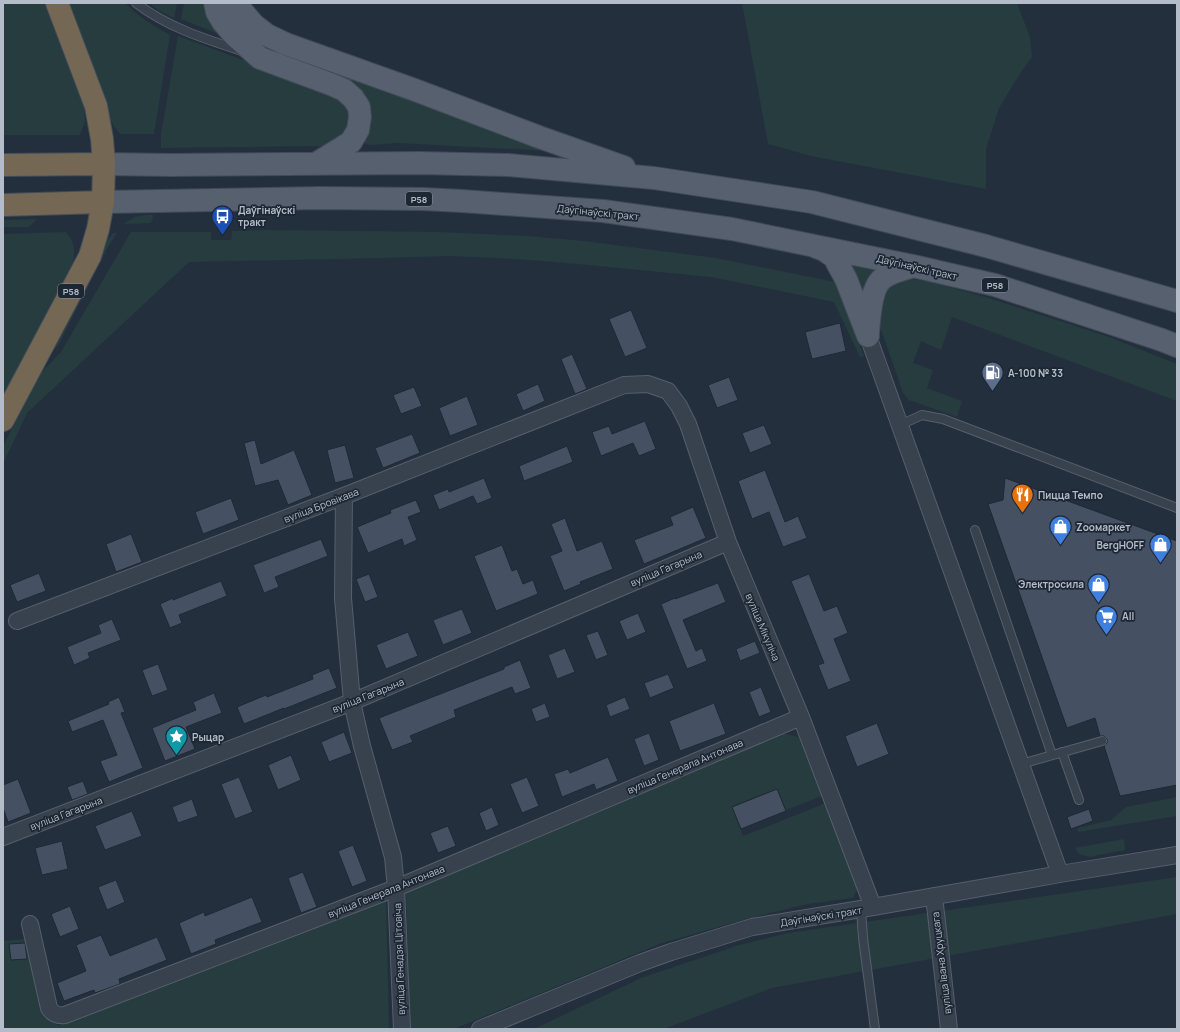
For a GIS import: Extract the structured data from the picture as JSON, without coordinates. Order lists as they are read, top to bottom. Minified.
{"streets":{"highway":["Р58","Даўгінаўскі тракт"],"street":["вуліца Бровікава","вуліца Гагарына","вуліца Мікуліча","вуліца Генерала Антонава","вуліца Генадзя Цітовіча","вуліца Івана Хруцкага"]},"crossings":[["Р58","Даўгінаўскі тракт"],["Даўгінаўскі тракт","вуліца Мікуліча"],["Даўгінаўскі тракт","вуліца Івана Хруцкага"],["вуліца Бровікава","вуліца Мікуліча"],["вуліца Бровікава","вуліца Генадзя Цітовіча"],["вуліца Гагарына","вуліца Мікуліча"],["вуліца Гагарына","вуліца Генадзя Цітовіча"],["вуліца Мікуліча","вуліца Генерала Антонава"],["вуліца Генерала Антонава","вуліца Генадзя Цітовіча"]],"places":{"bus stop":["Даўгінаўскі тракт"],"fuel station":["А-100 № 33"],"restaurant":["Пицца Темпо"],"shop":["Zooмаркет","BergHOFF","Электросила"],"supermarket":["All"],"place":["Рыцар"]}}
